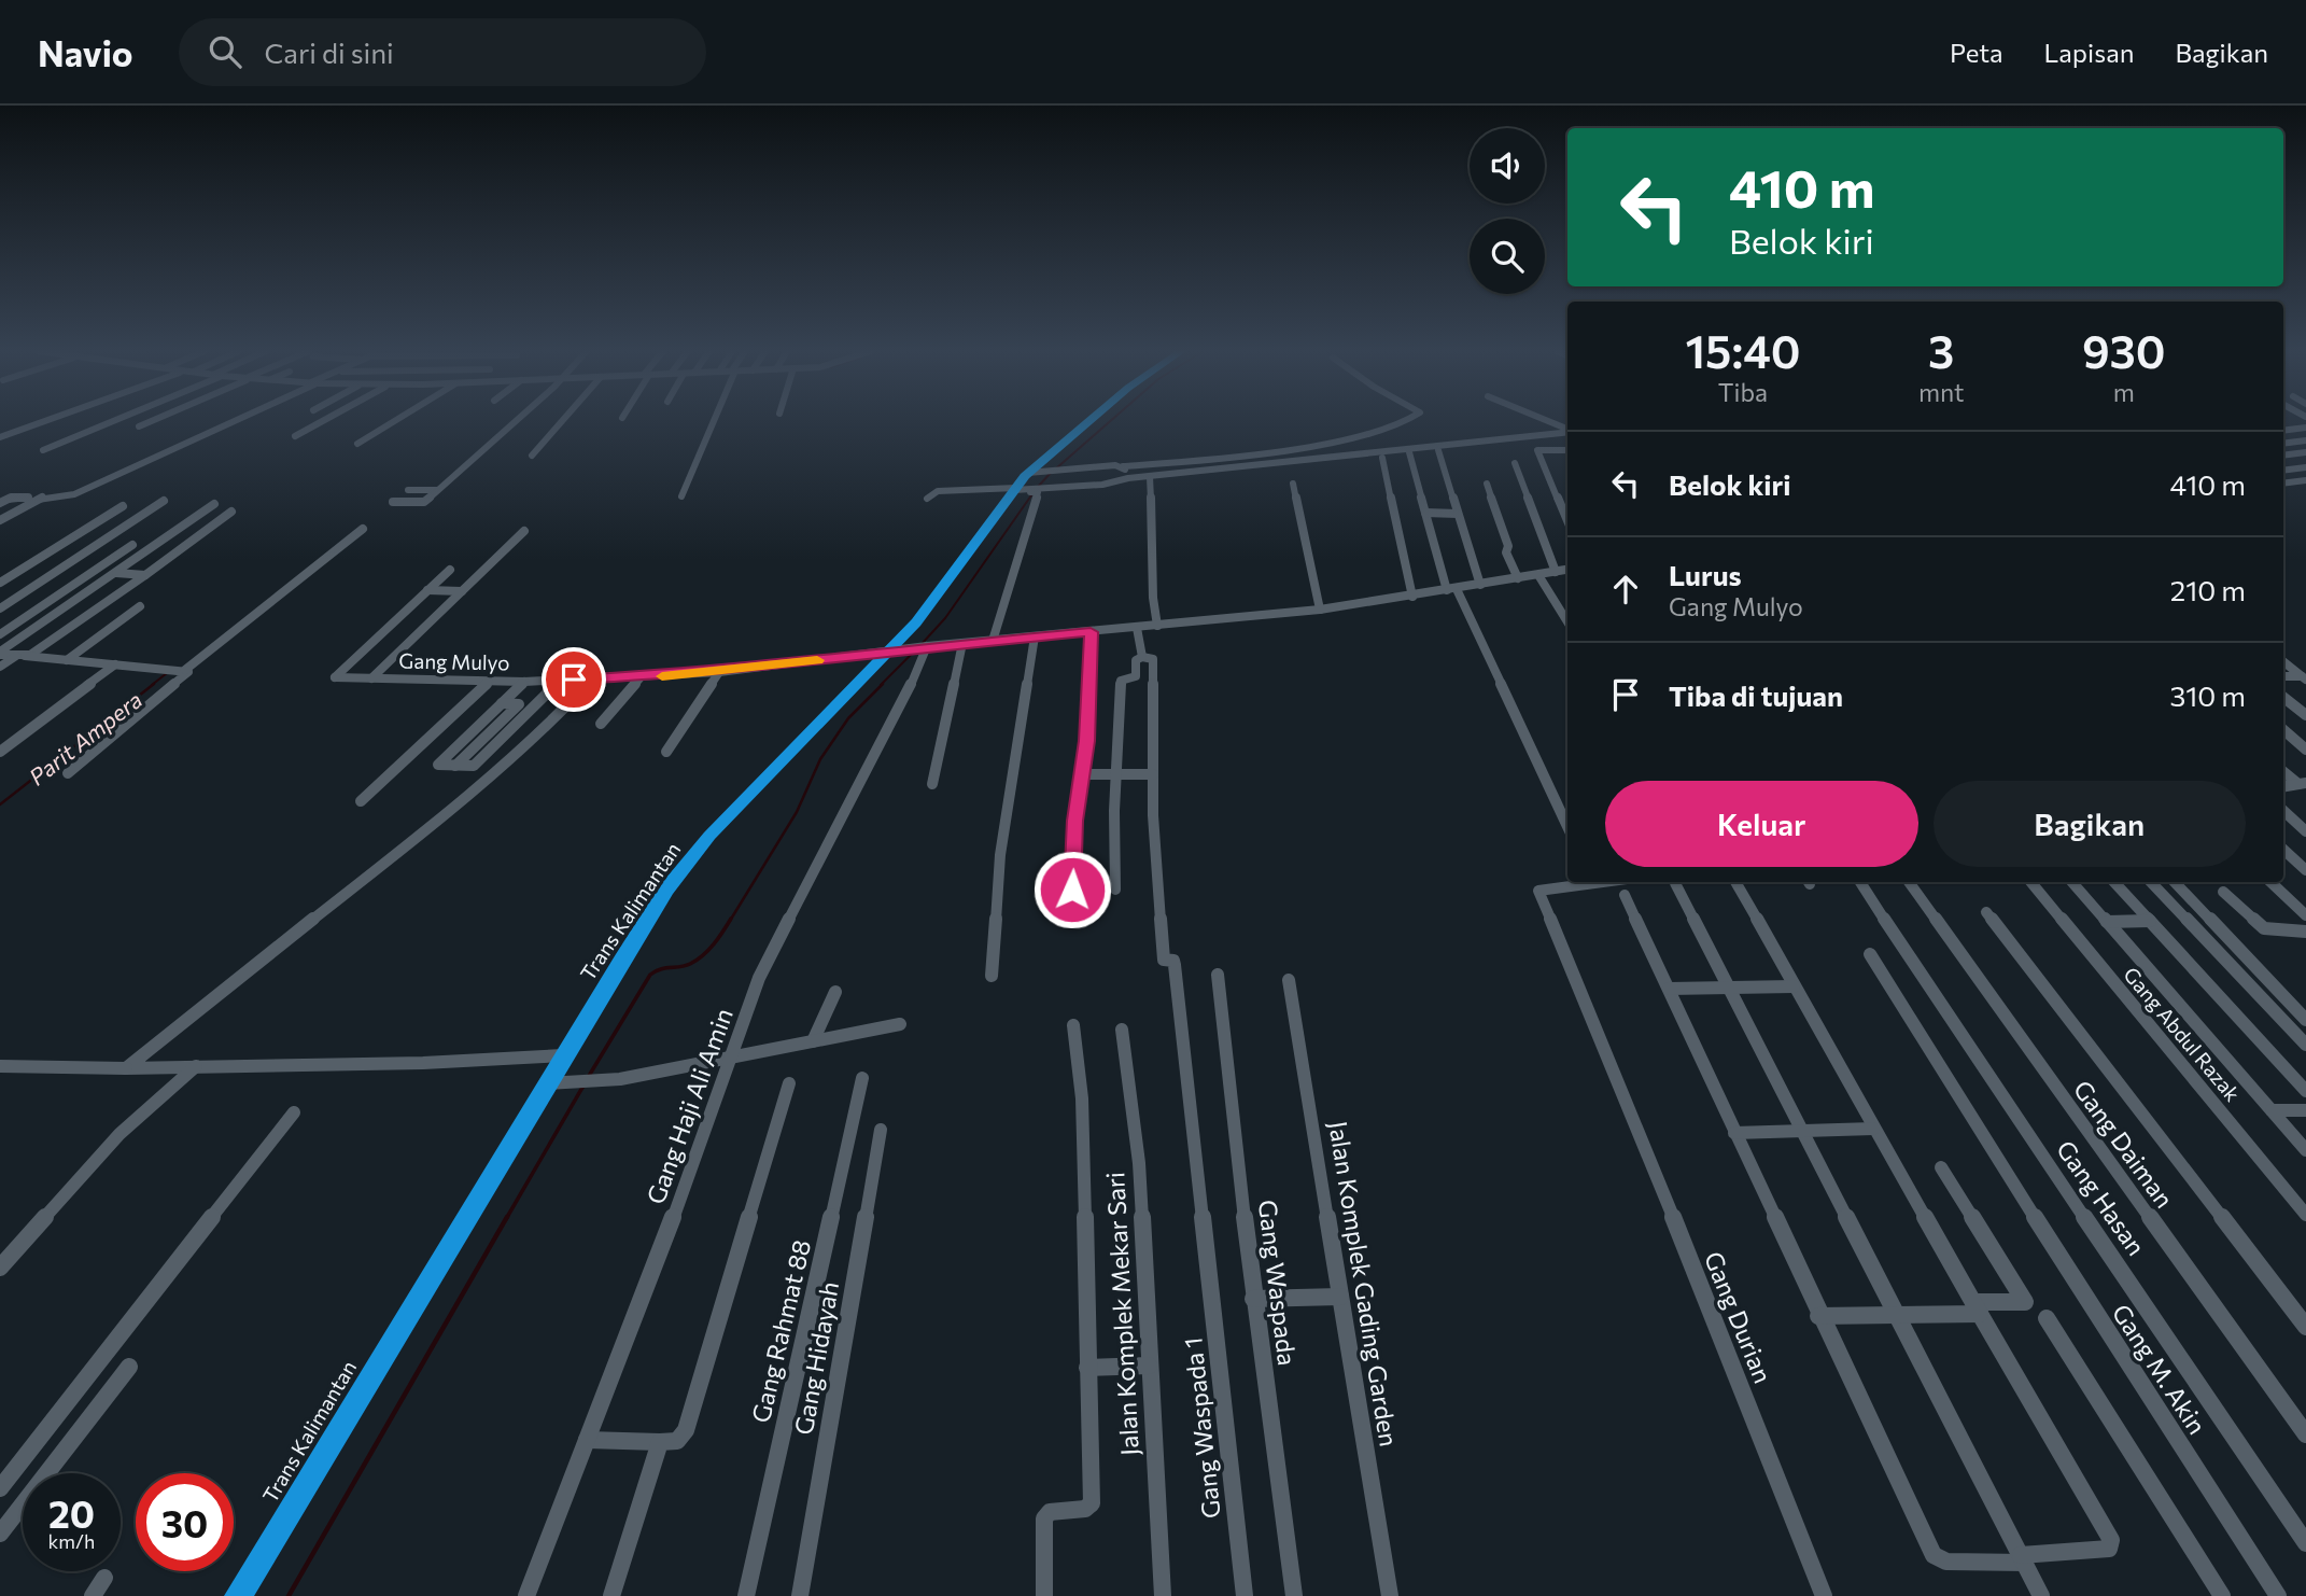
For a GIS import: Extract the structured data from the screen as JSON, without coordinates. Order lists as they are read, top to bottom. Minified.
{"streets":{"highway":["Trans Kalimantan"],"street":["Gang Mulyo","Gang Abdul Razak","Gang Haji Ali Amin","Gang Daiman","Gang Hasan","Gang Waspada","Jalan Komplek Gading Garden","Jalan Komplek Mekar Sari","Gang Durian","Gang Rahmat 88","Gang Hidayah","Gang M. Akin","Gang Waspada 1"]},"crossings":[["Gang Mulyo","Trans Kalimantan"],["Gang Mulyo","Gang Haji Ali Amin"]],"water":["Parit Ampera"],"page":{"header":"Navio","search":"Cari di sini","nav":["Peta","Lapisan","Bagikan"],"turn":["410 m","Belok kiri"],"eta":["15:40","Tiba","3","mnt","930","m"],"list":[{"name":"Belok kiri","value":"410 m"},{"name":"Lurus","note":"Gang Mulyo","value":"210 m"},{"name":"Tiba di tujuan","value":"310 m"}],"buttons":["Keluar","Bagikan"],"speed":"20 km/h","limit":"30"}}
